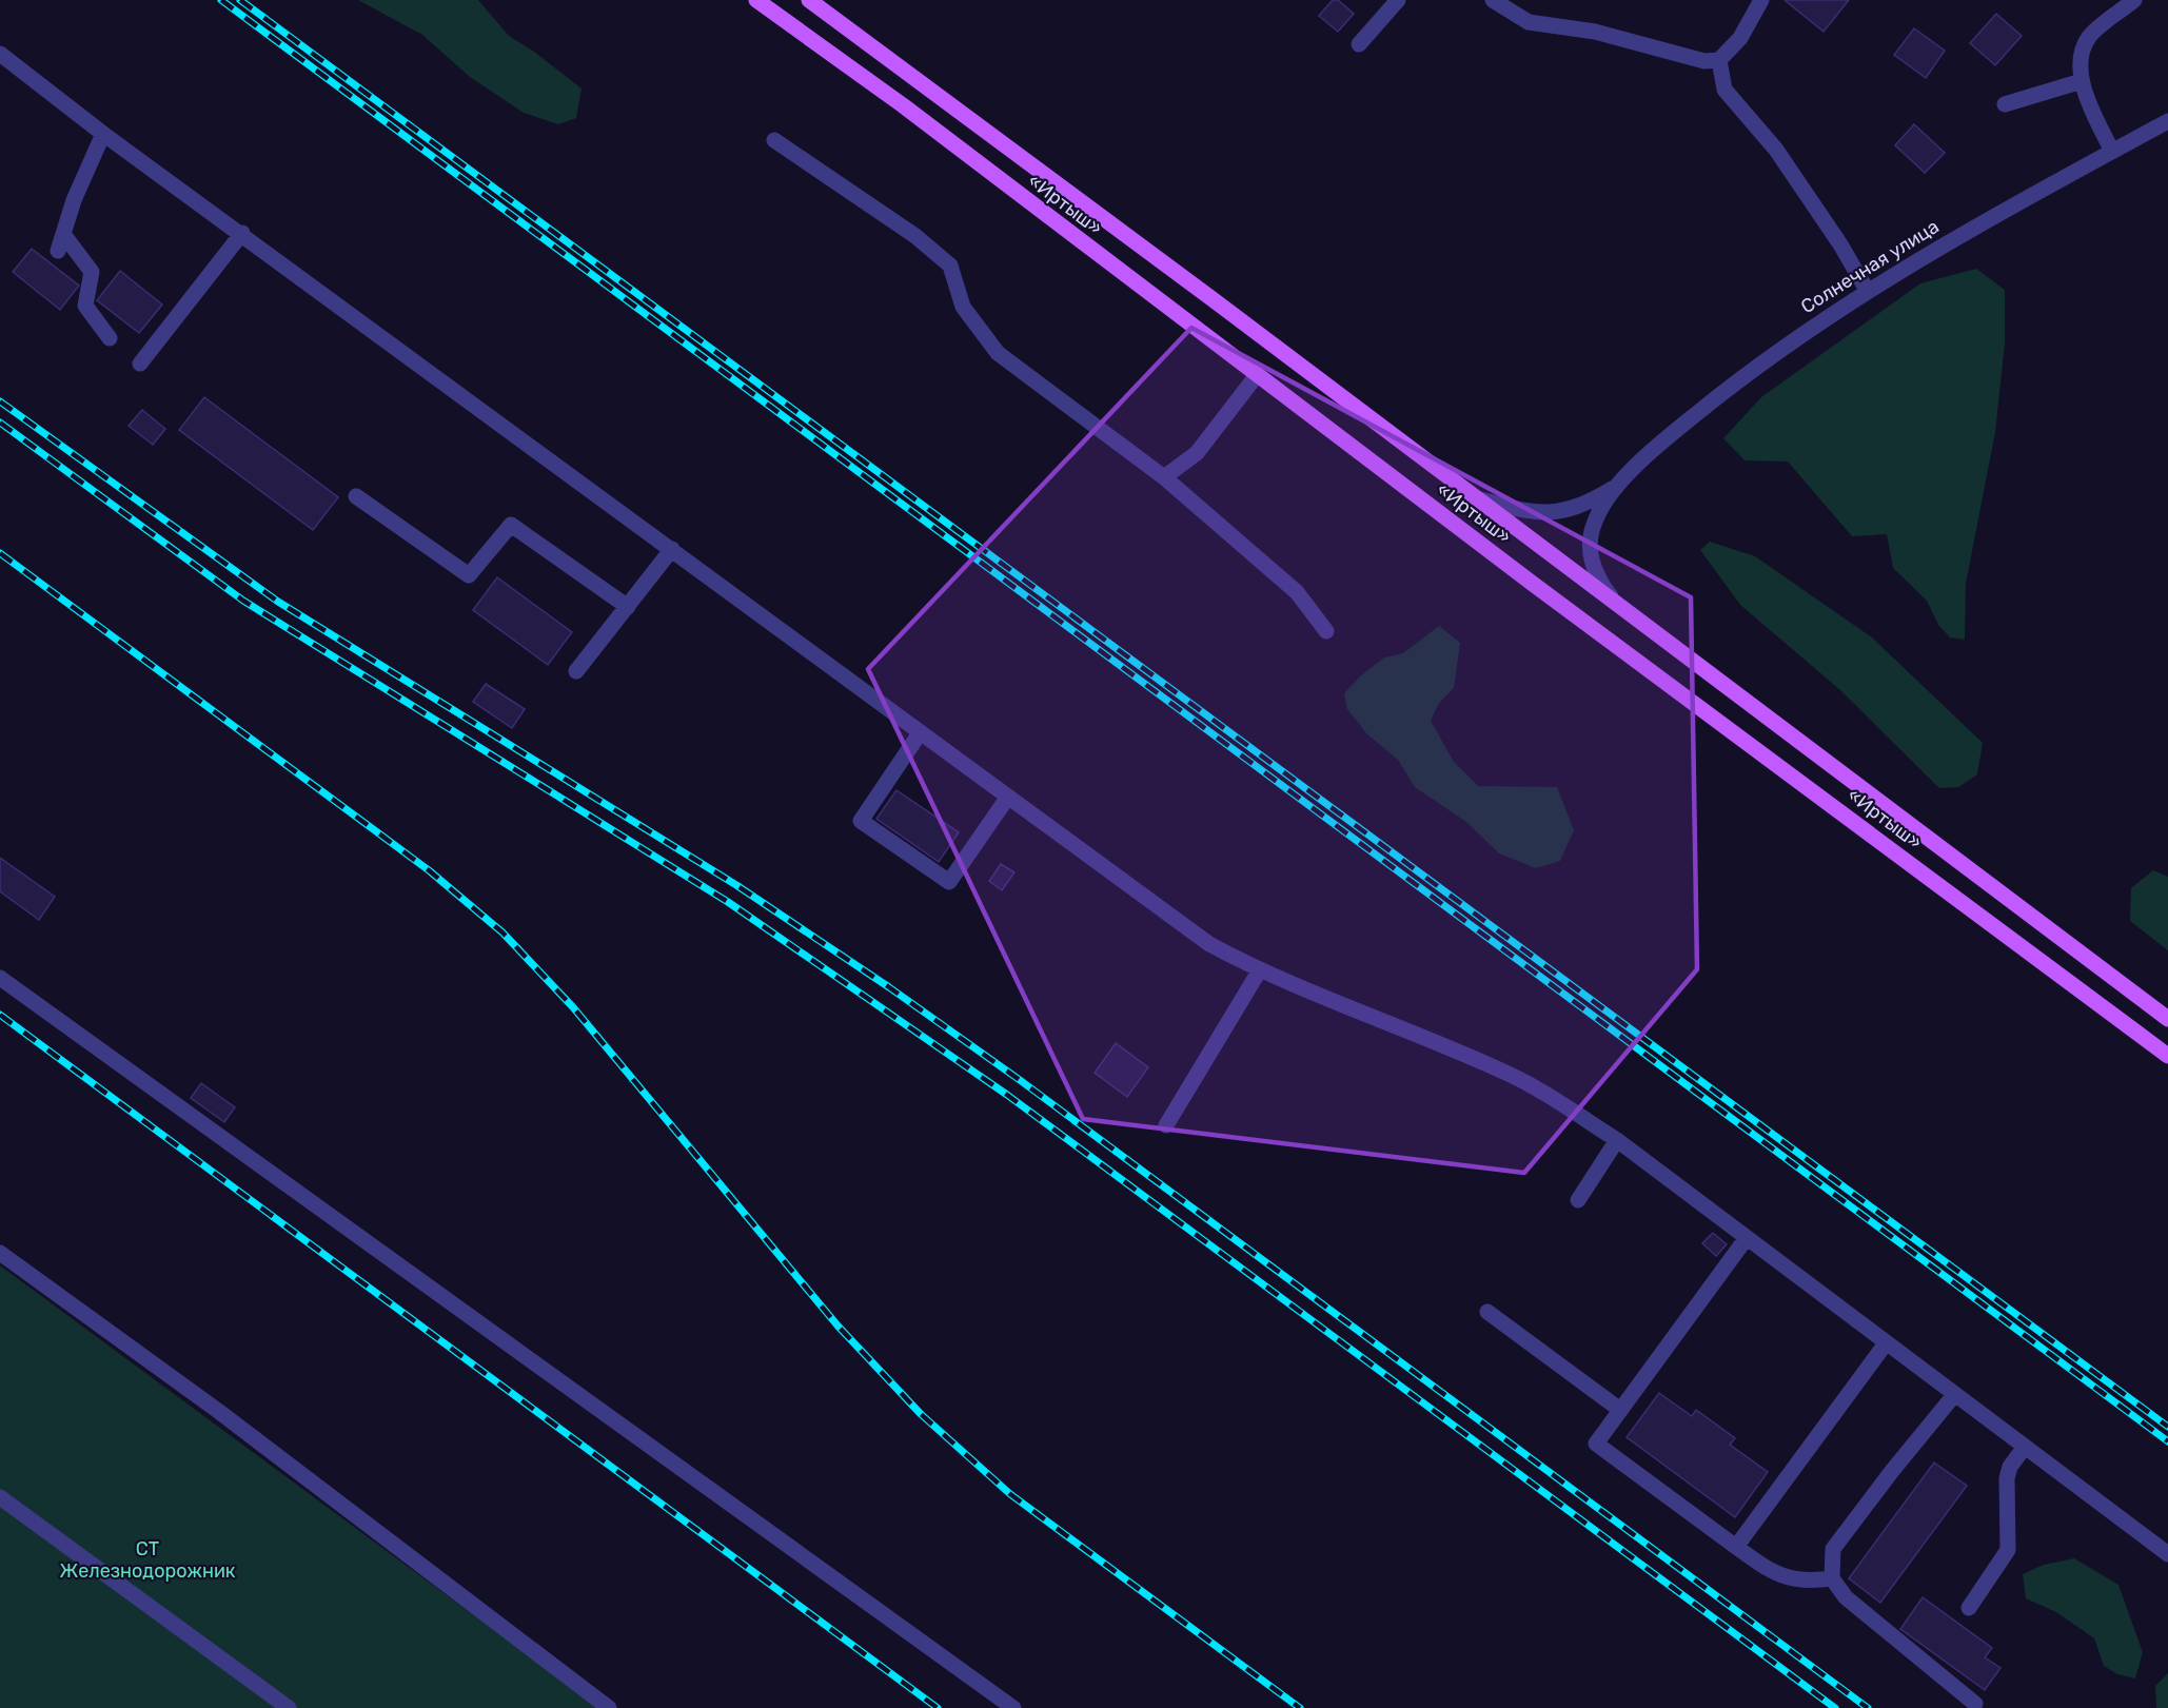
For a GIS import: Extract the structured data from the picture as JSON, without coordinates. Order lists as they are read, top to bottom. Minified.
{"streets":{"main road":["«Иртыш»"],"street":["Солнечная улица"]},"parks":["СТ Железнодорожник"]}
